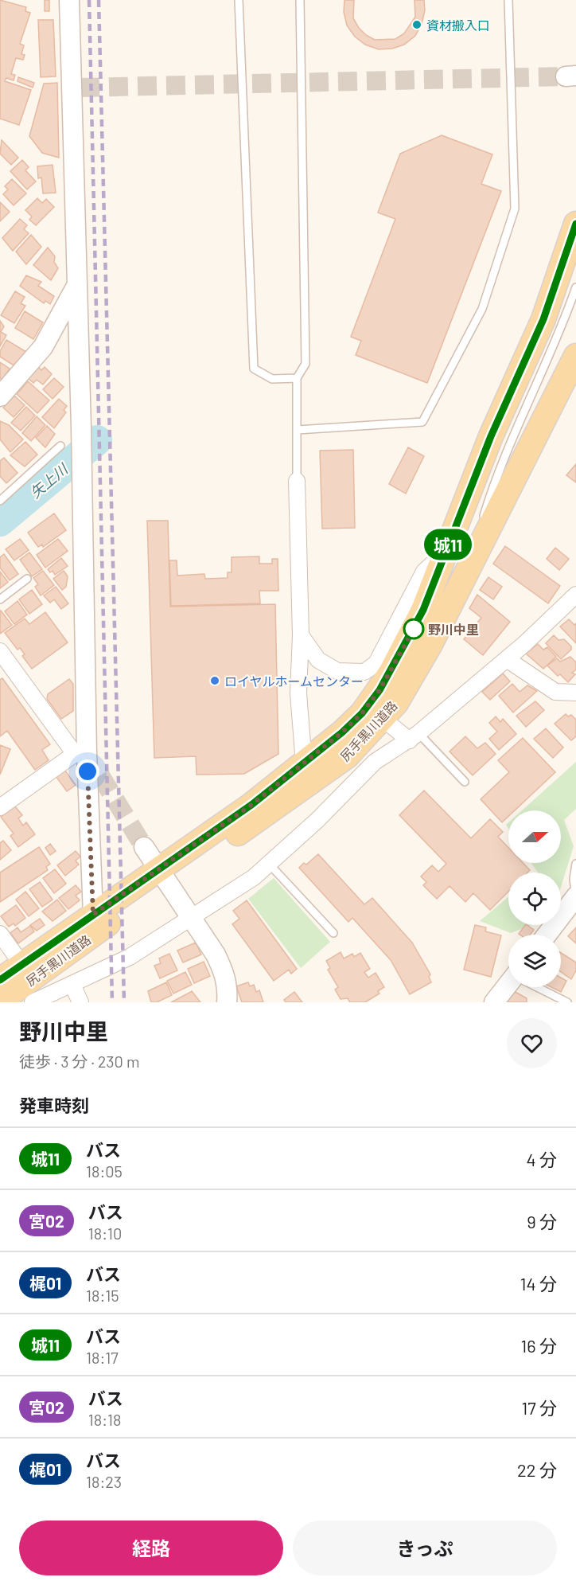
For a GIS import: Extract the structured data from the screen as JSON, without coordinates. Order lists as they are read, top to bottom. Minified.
{"streets":{"main road":["尻手黒川道路"]},"water":["矢上川"],"places":["資材搬入口","野川中里","ロイヤルホームセンター"],"lines":["bus line 城11"],"north":"right","page":{"on_map":"城11","heading":[["野川中里","徒歩 · 3 分 · 230 m"],"発車時刻"],"list":[{"mark":"城11","name":"バス","note":"18:05","value":"4 分"},{"mark":"宮02","name":"バス","note":"18:10","value":"9 分"},{"mark":"梶01","name":"バス","note":"18:15","value":"14 分"},{"mark":"城11","name":"バス","note":"18:17","value":"16 分"},{"mark":"宮02","name":"バス","note":"18:18","value":"17 分"},{"mark":"梶01","name":"バス","note":"18:23","value":"22 分"}],"buttons":["経路","きっぷ"]}}
